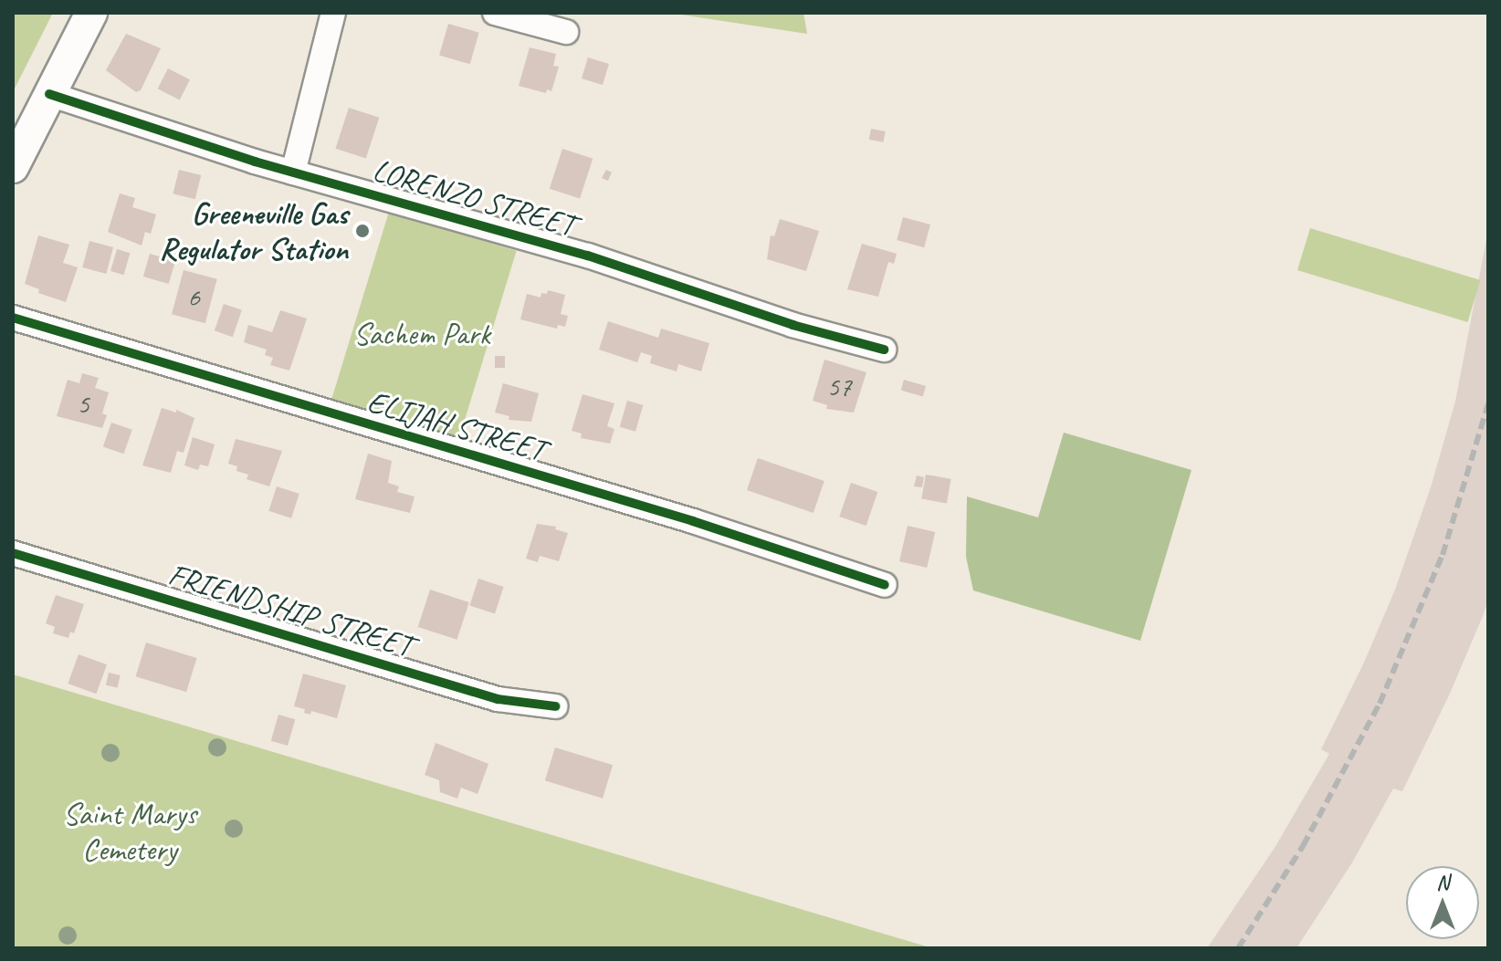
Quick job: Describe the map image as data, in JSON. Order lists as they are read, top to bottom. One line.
{"streets":{"street":["LORENZO STREET","ELIJAH STREET","FRIENDSHIP STREET"]},"parks":["Sachem Park","Saint Marys Cemetery"],"places":["Greeneville Gas Regulator Station"],"house_numbers":["6","57","5"],"north":"top"}
